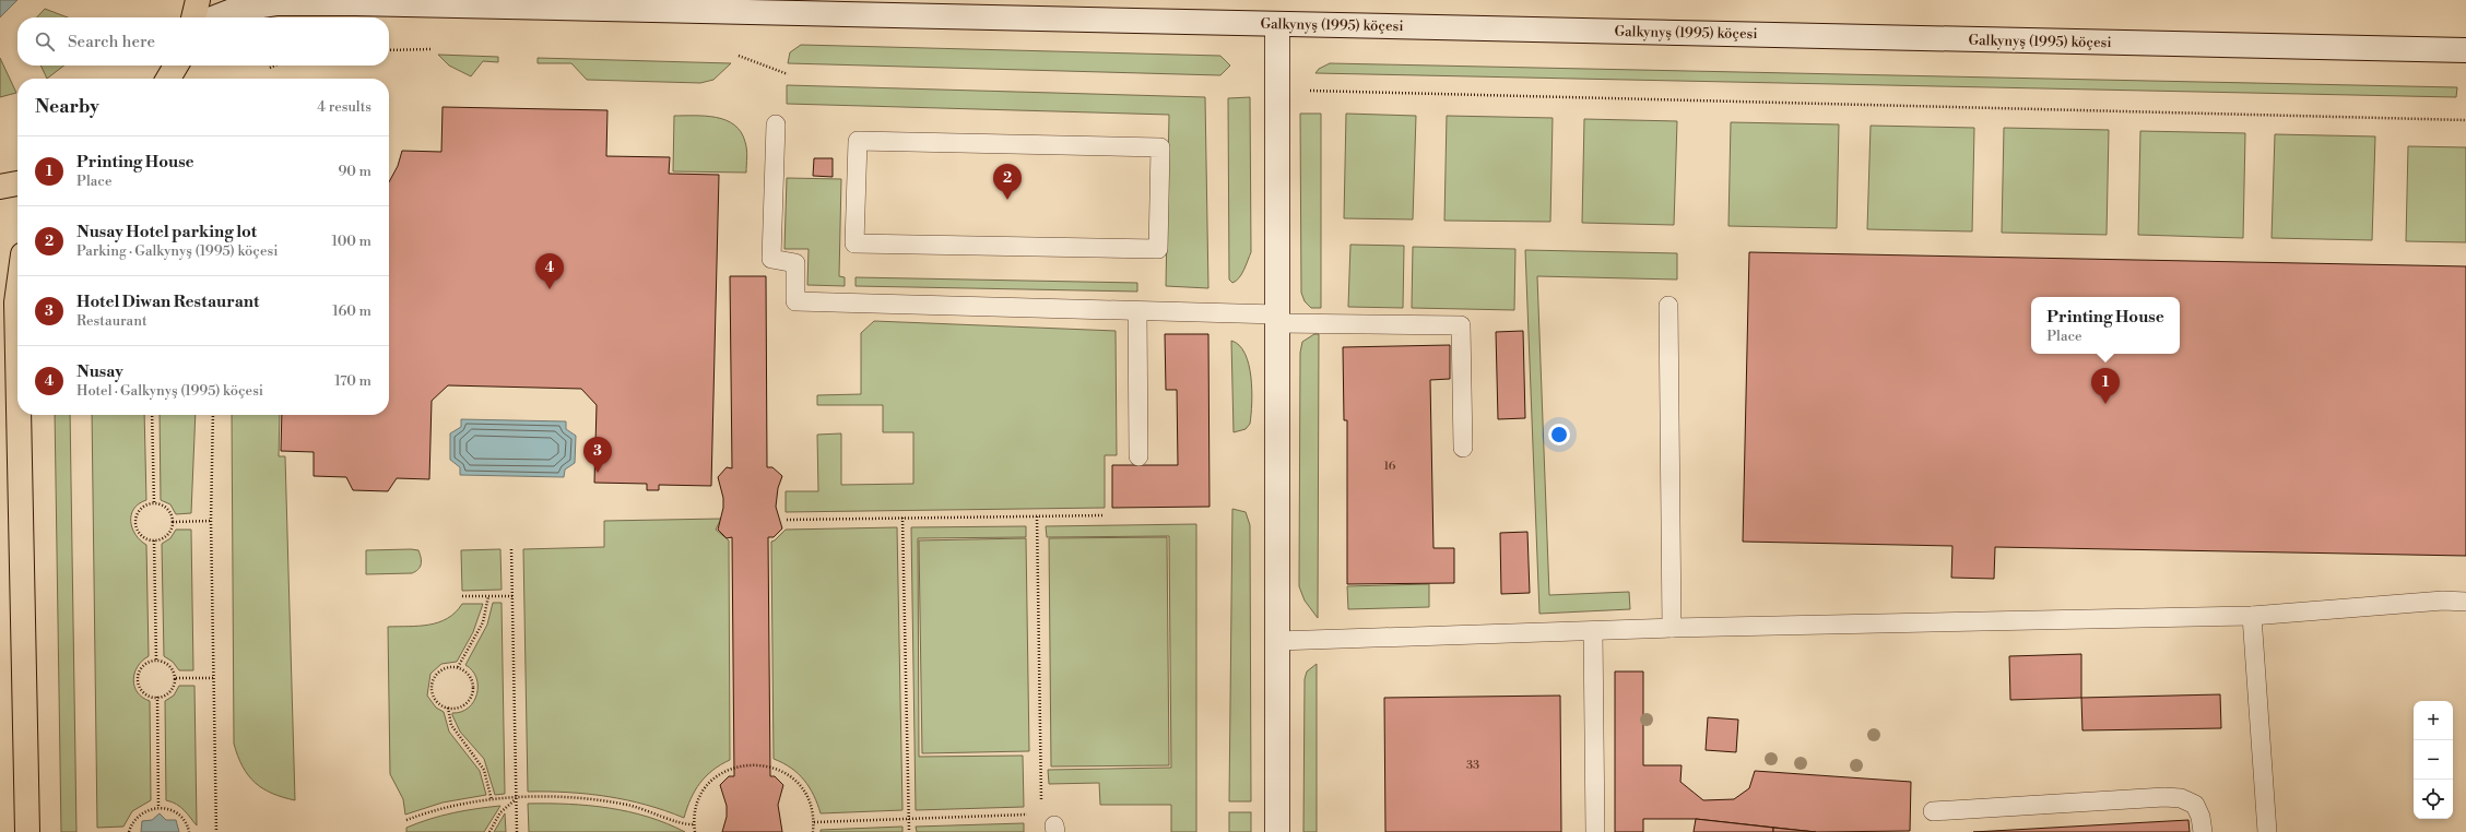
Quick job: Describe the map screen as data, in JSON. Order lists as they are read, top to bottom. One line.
{"streets":{"main road":["Galkynyş (1995) köçesi"]},"house_numbers":["16","33"],"page":{"search":"Search here","heading":["Nearby","4 results"],"list":[{"mark":"1","name":"Printing House","note":"Place","value":"90 m"},{"mark":"2","name":"Nusay Hotel parking lot","note":"Parking · Galkynyş (1995) köçesi","value":"100 m"},{"mark":"3","name":"Hotel Diwan Restaurant","note":"Restaurant","value":"160 m"},{"mark":"4","name":"Nusay","note":"Hotel · Galkynyş (1995) köçesi","value":"170 m"}],"pins":["2","4","1","3"],"popup":["Printing House","Place"],"map_buttons":["+","−"]}}
